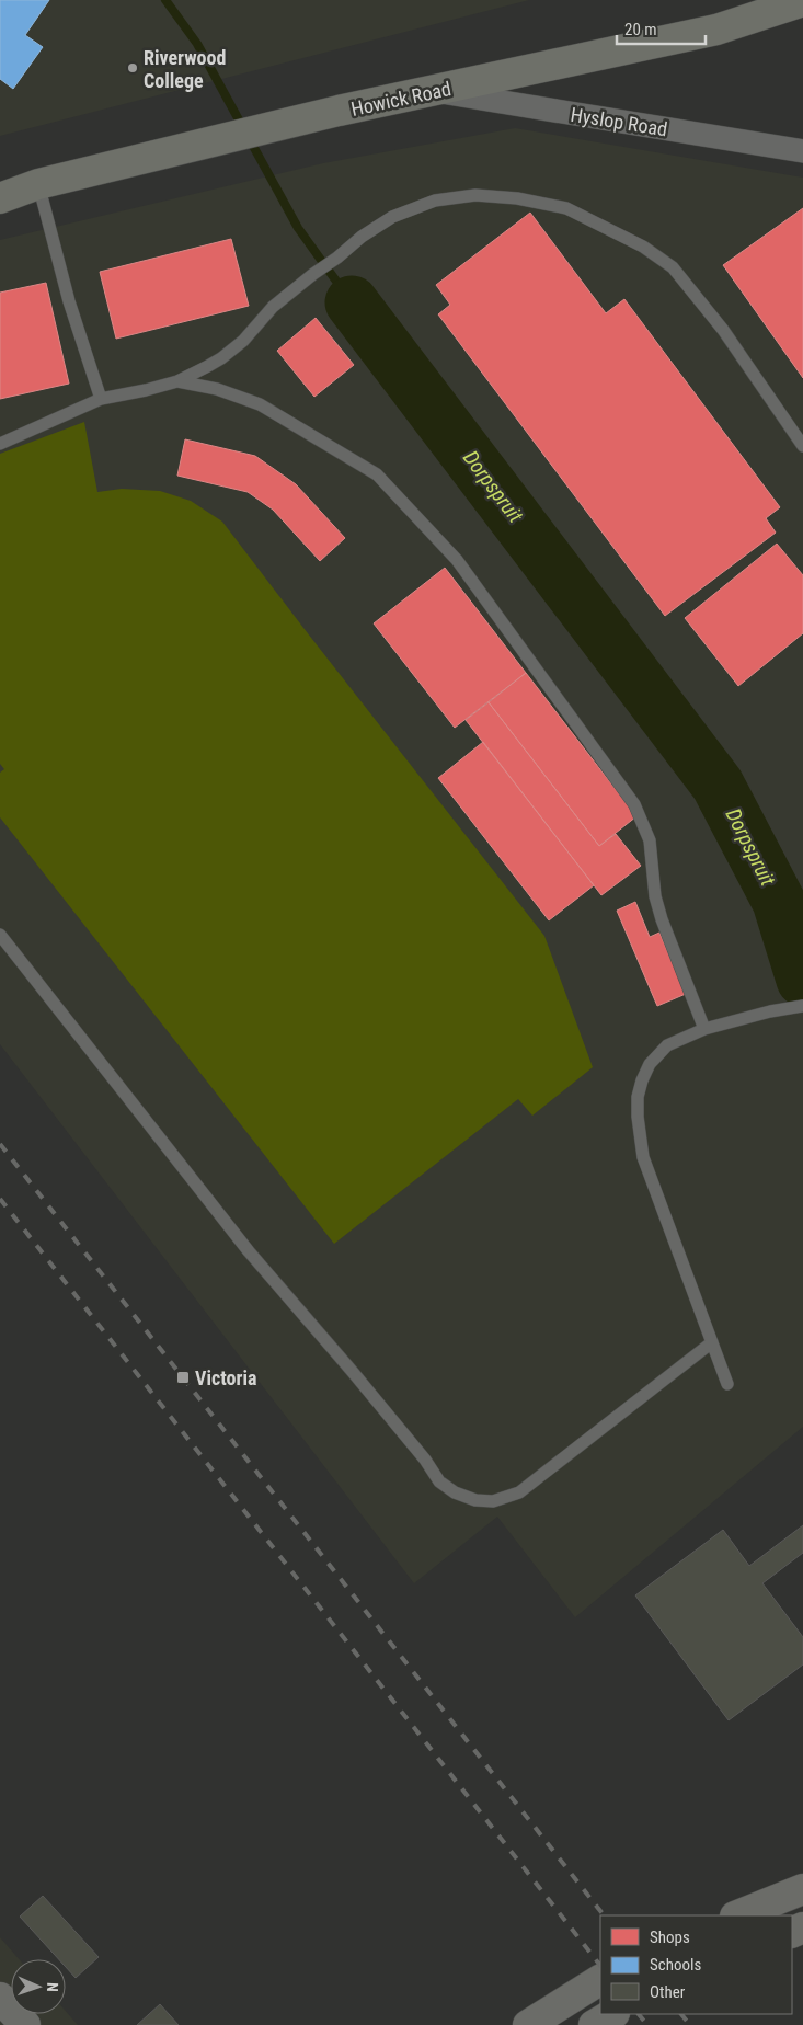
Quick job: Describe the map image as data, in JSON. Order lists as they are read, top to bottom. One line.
{"streets":{"main road":["Howick Road"],"street":["Hyslop Road"]},"crossings":[["Howick Road","Hyslop Road"]],"water":["Dorpspruit"],"places":{"other":["Riverwood College"],"transit":["Victoria"]},"legend":["Shops","Schools","Other"],"scale_bar":"20 m","north":"right"}
